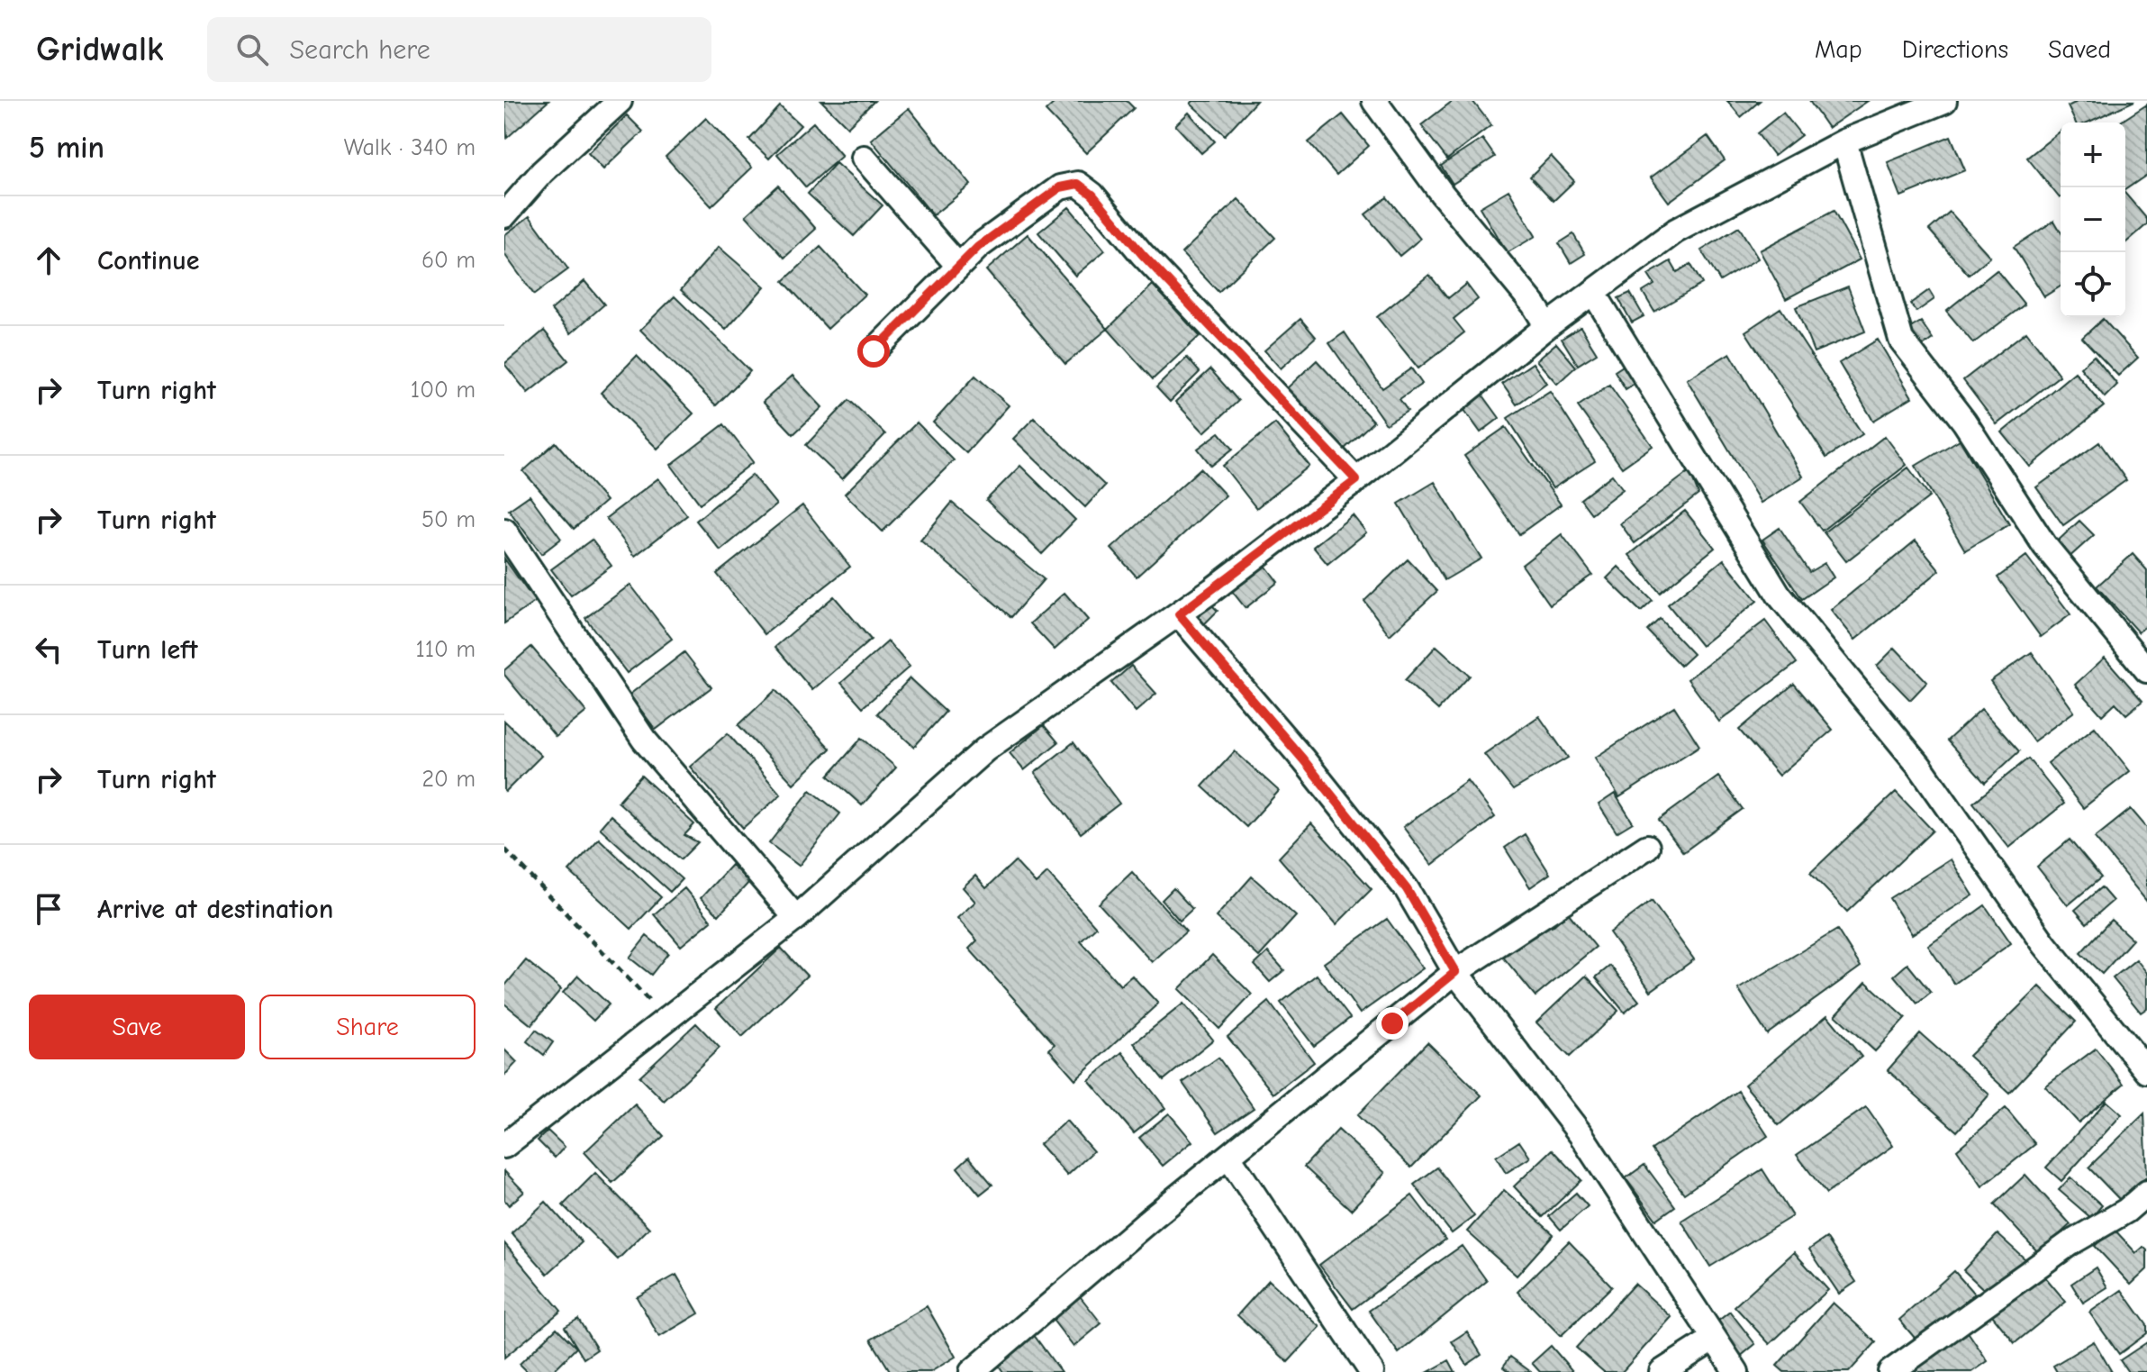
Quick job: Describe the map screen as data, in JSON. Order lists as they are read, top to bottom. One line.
{"page":{"header":"Gridwalk","search":"Search here","nav":["Map","Directions","Saved"],"heading":["5 min","Walk · 340 m"],"map_buttons":["+","−"],"list":[["Continue","60 m"],["Turn right","100 m"],["Turn right","50 m"],["Turn left","110 m"],["Turn right","20 m"],"Arrive at destination"],"buttons":["Save","Share"]}}
